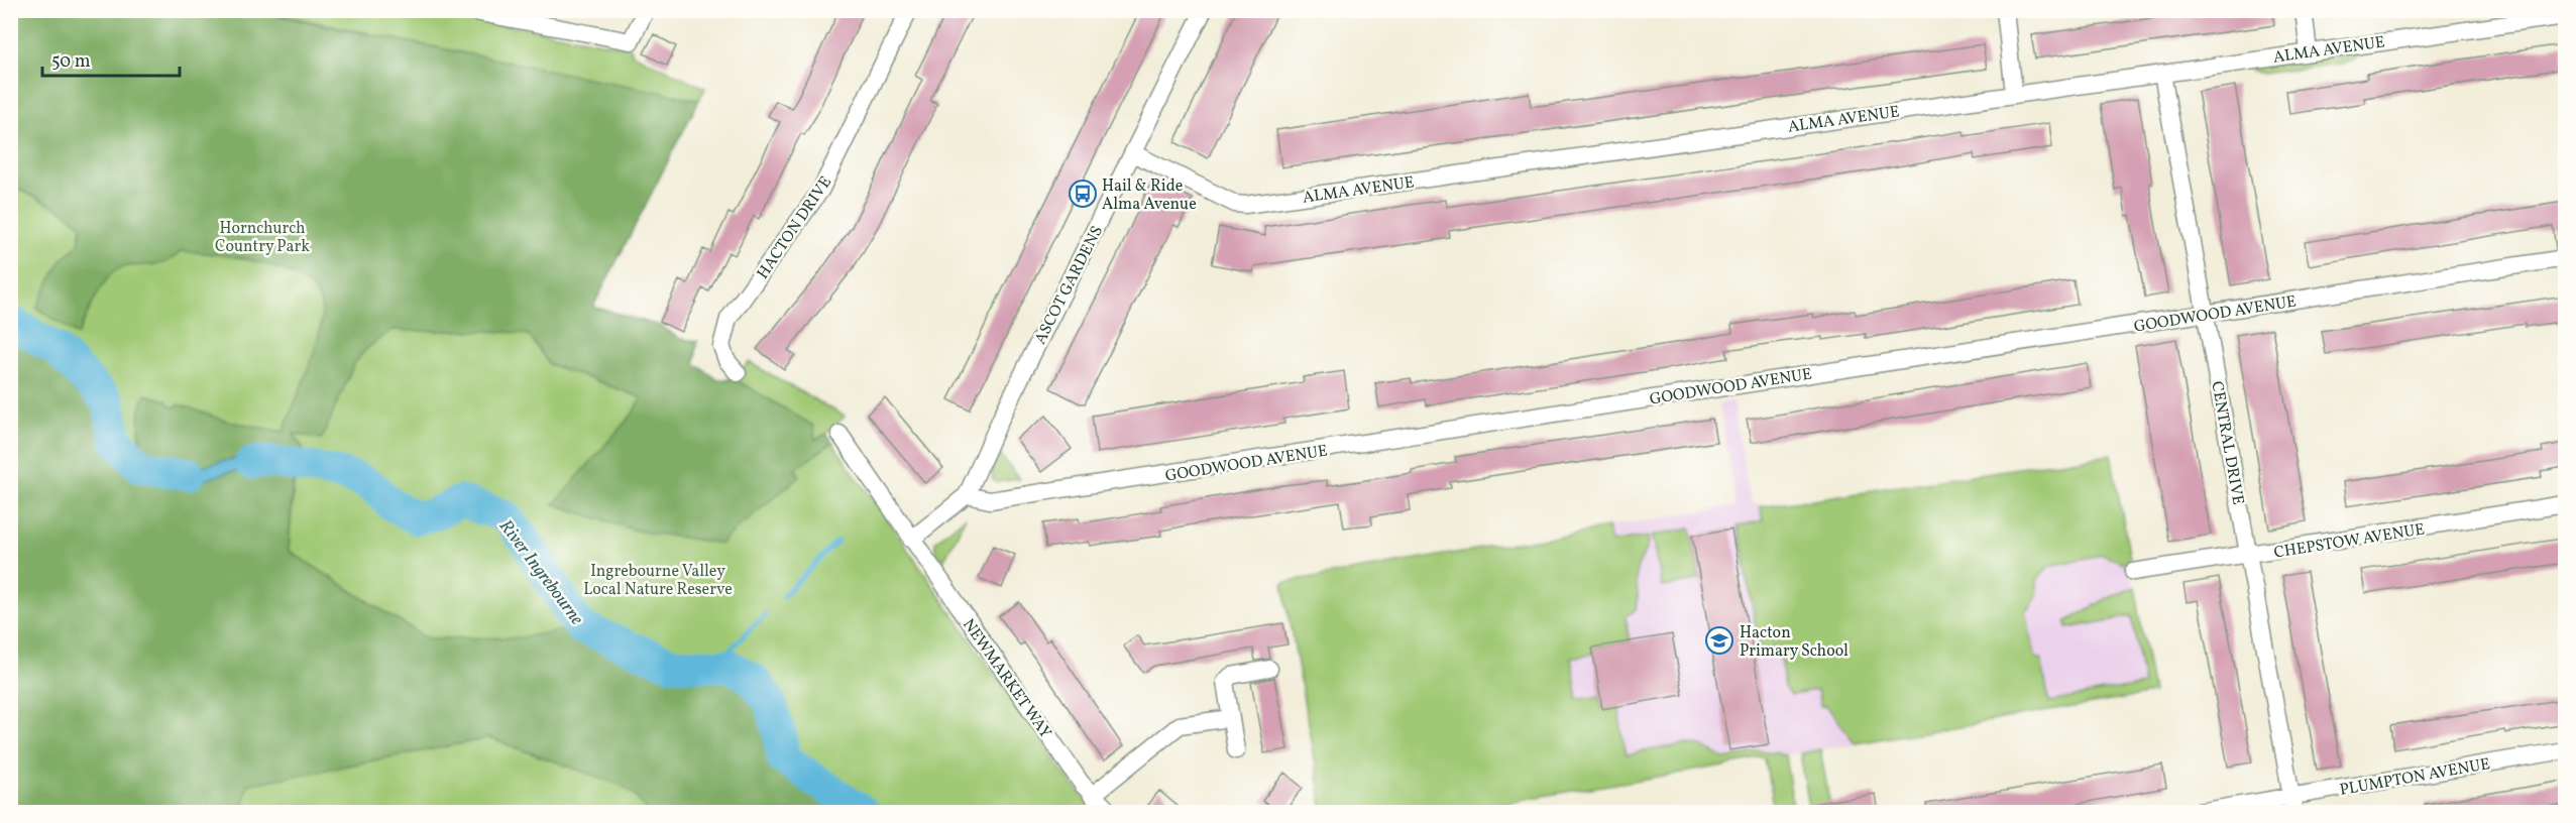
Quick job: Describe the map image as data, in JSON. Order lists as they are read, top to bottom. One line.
{"streets":{"street":["ALMA AVENUE","HACTON DRIVE","ASCOT GARDENS","GOODWOOD AVENUE","CENTRAL DRIVE","CHEPSTOW AVENUE","NEWMARKET WAY","PLUMPTON AVENUE"]},"crossings":[["ALMA AVENUE","ASCOT GARDENS"],["ALMA AVENUE","CENTRAL DRIVE"],["ASCOT GARDENS","GOODWOOD AVENUE"],["GOODWOOD AVENUE","CENTRAL DRIVE"],["CENTRAL DRIVE","CHEPSTOW AVENUE"],["CENTRAL DRIVE","PLUMPTON AVENUE"]],"water":["River Ingrebourne"],"parks":["Hornchurch Country Park","Ingrebourne Valley Local Nature Reserve"],"places":{"bus stop":["Hail & Ride Alma Avenue"],"school or university":["Hacton Primary School"]},"scale_bar":"50 m"}
